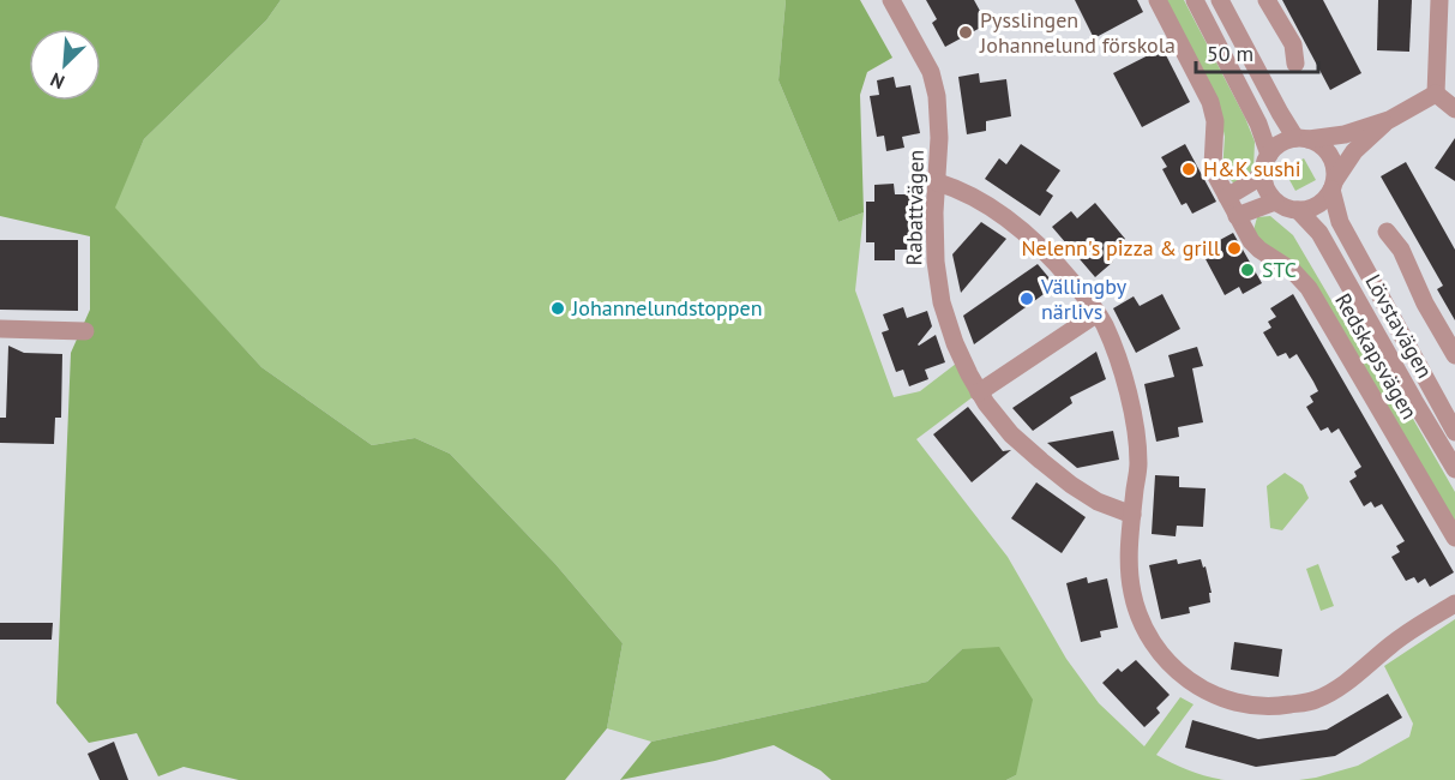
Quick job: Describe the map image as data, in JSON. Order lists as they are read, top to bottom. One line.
{"streets":{"street":["Rabattvägen","Lövstavägen","Redskapsvägen"]},"places":["Pysslingen Johannelund förskola","H&K sushi","Nelenn's pizza & grill","STC","Vällingby närlivs","Johannelundstoppen"],"scale_bar":"50 m","north":"bottom left"}
